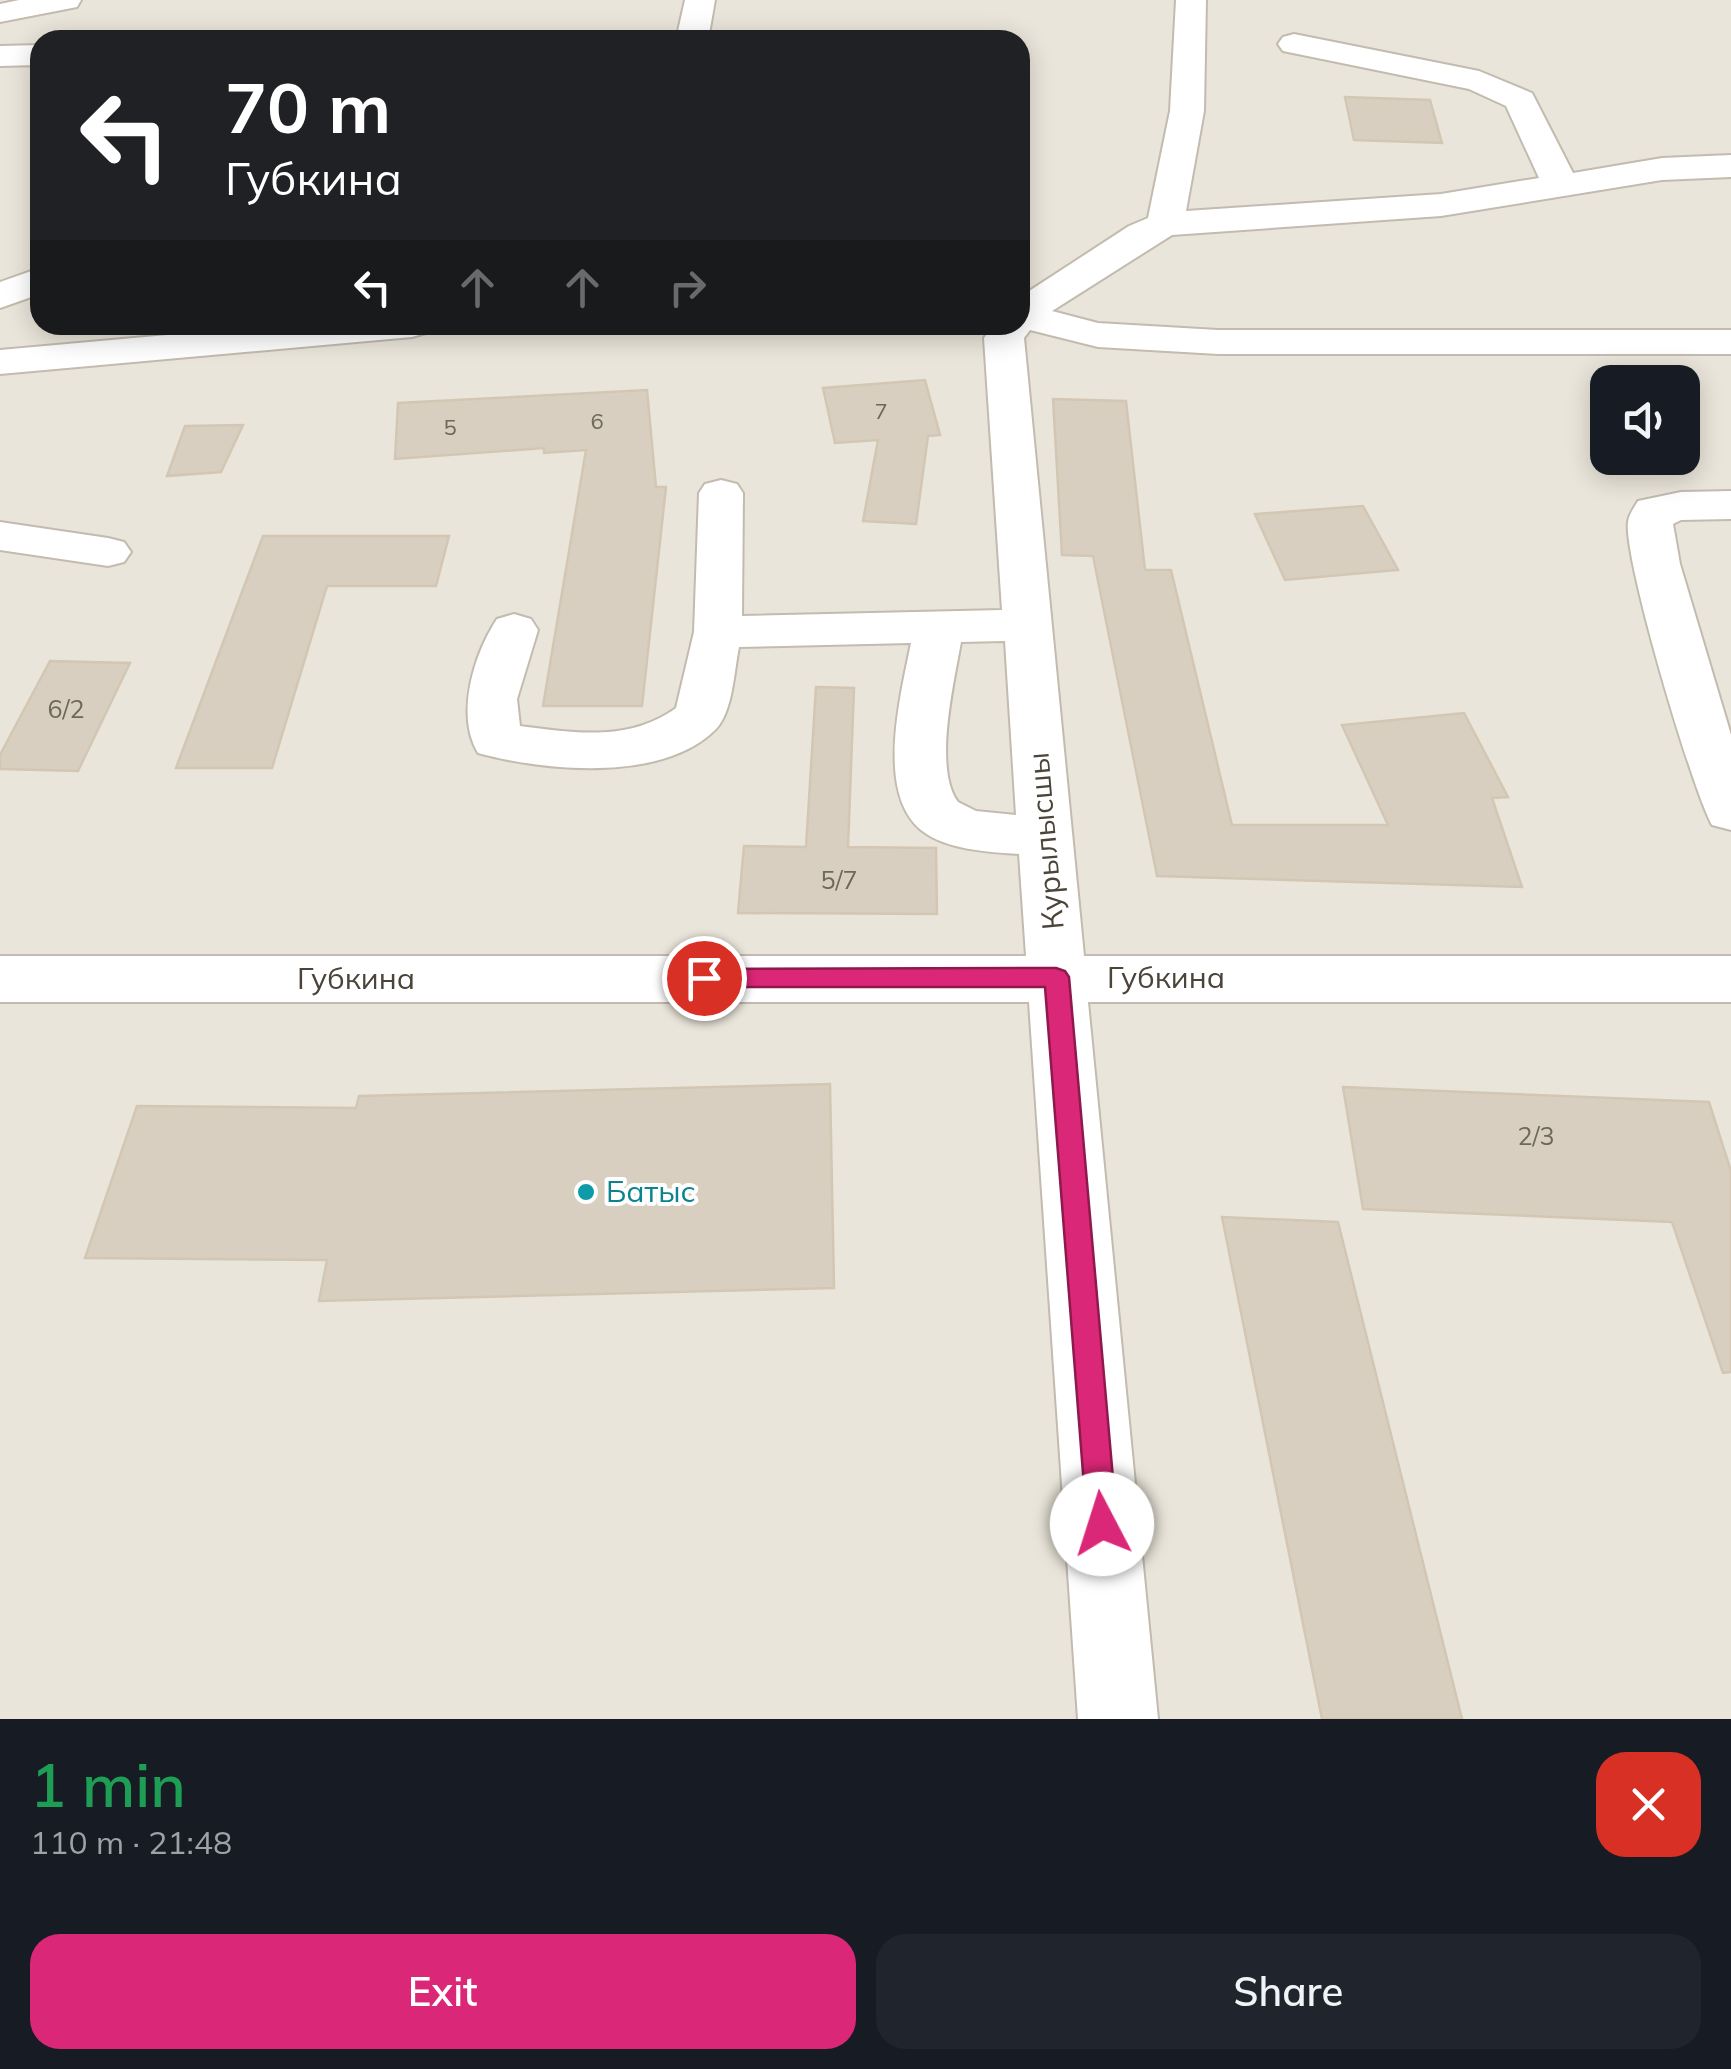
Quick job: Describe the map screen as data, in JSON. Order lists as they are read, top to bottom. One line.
{"streets":{"street":["Курылысшы","Губкина"]},"crossings":[["Курылысшы","Губкина"]],"places":["Батыс"],"house_numbers":["7","6","5","6/2","5/7","2/3"],"page":{"turn":["70 m","Губкина"],"heading":["1 min","110 m · 21:48"],"buttons":["Exit","Share"]}}
